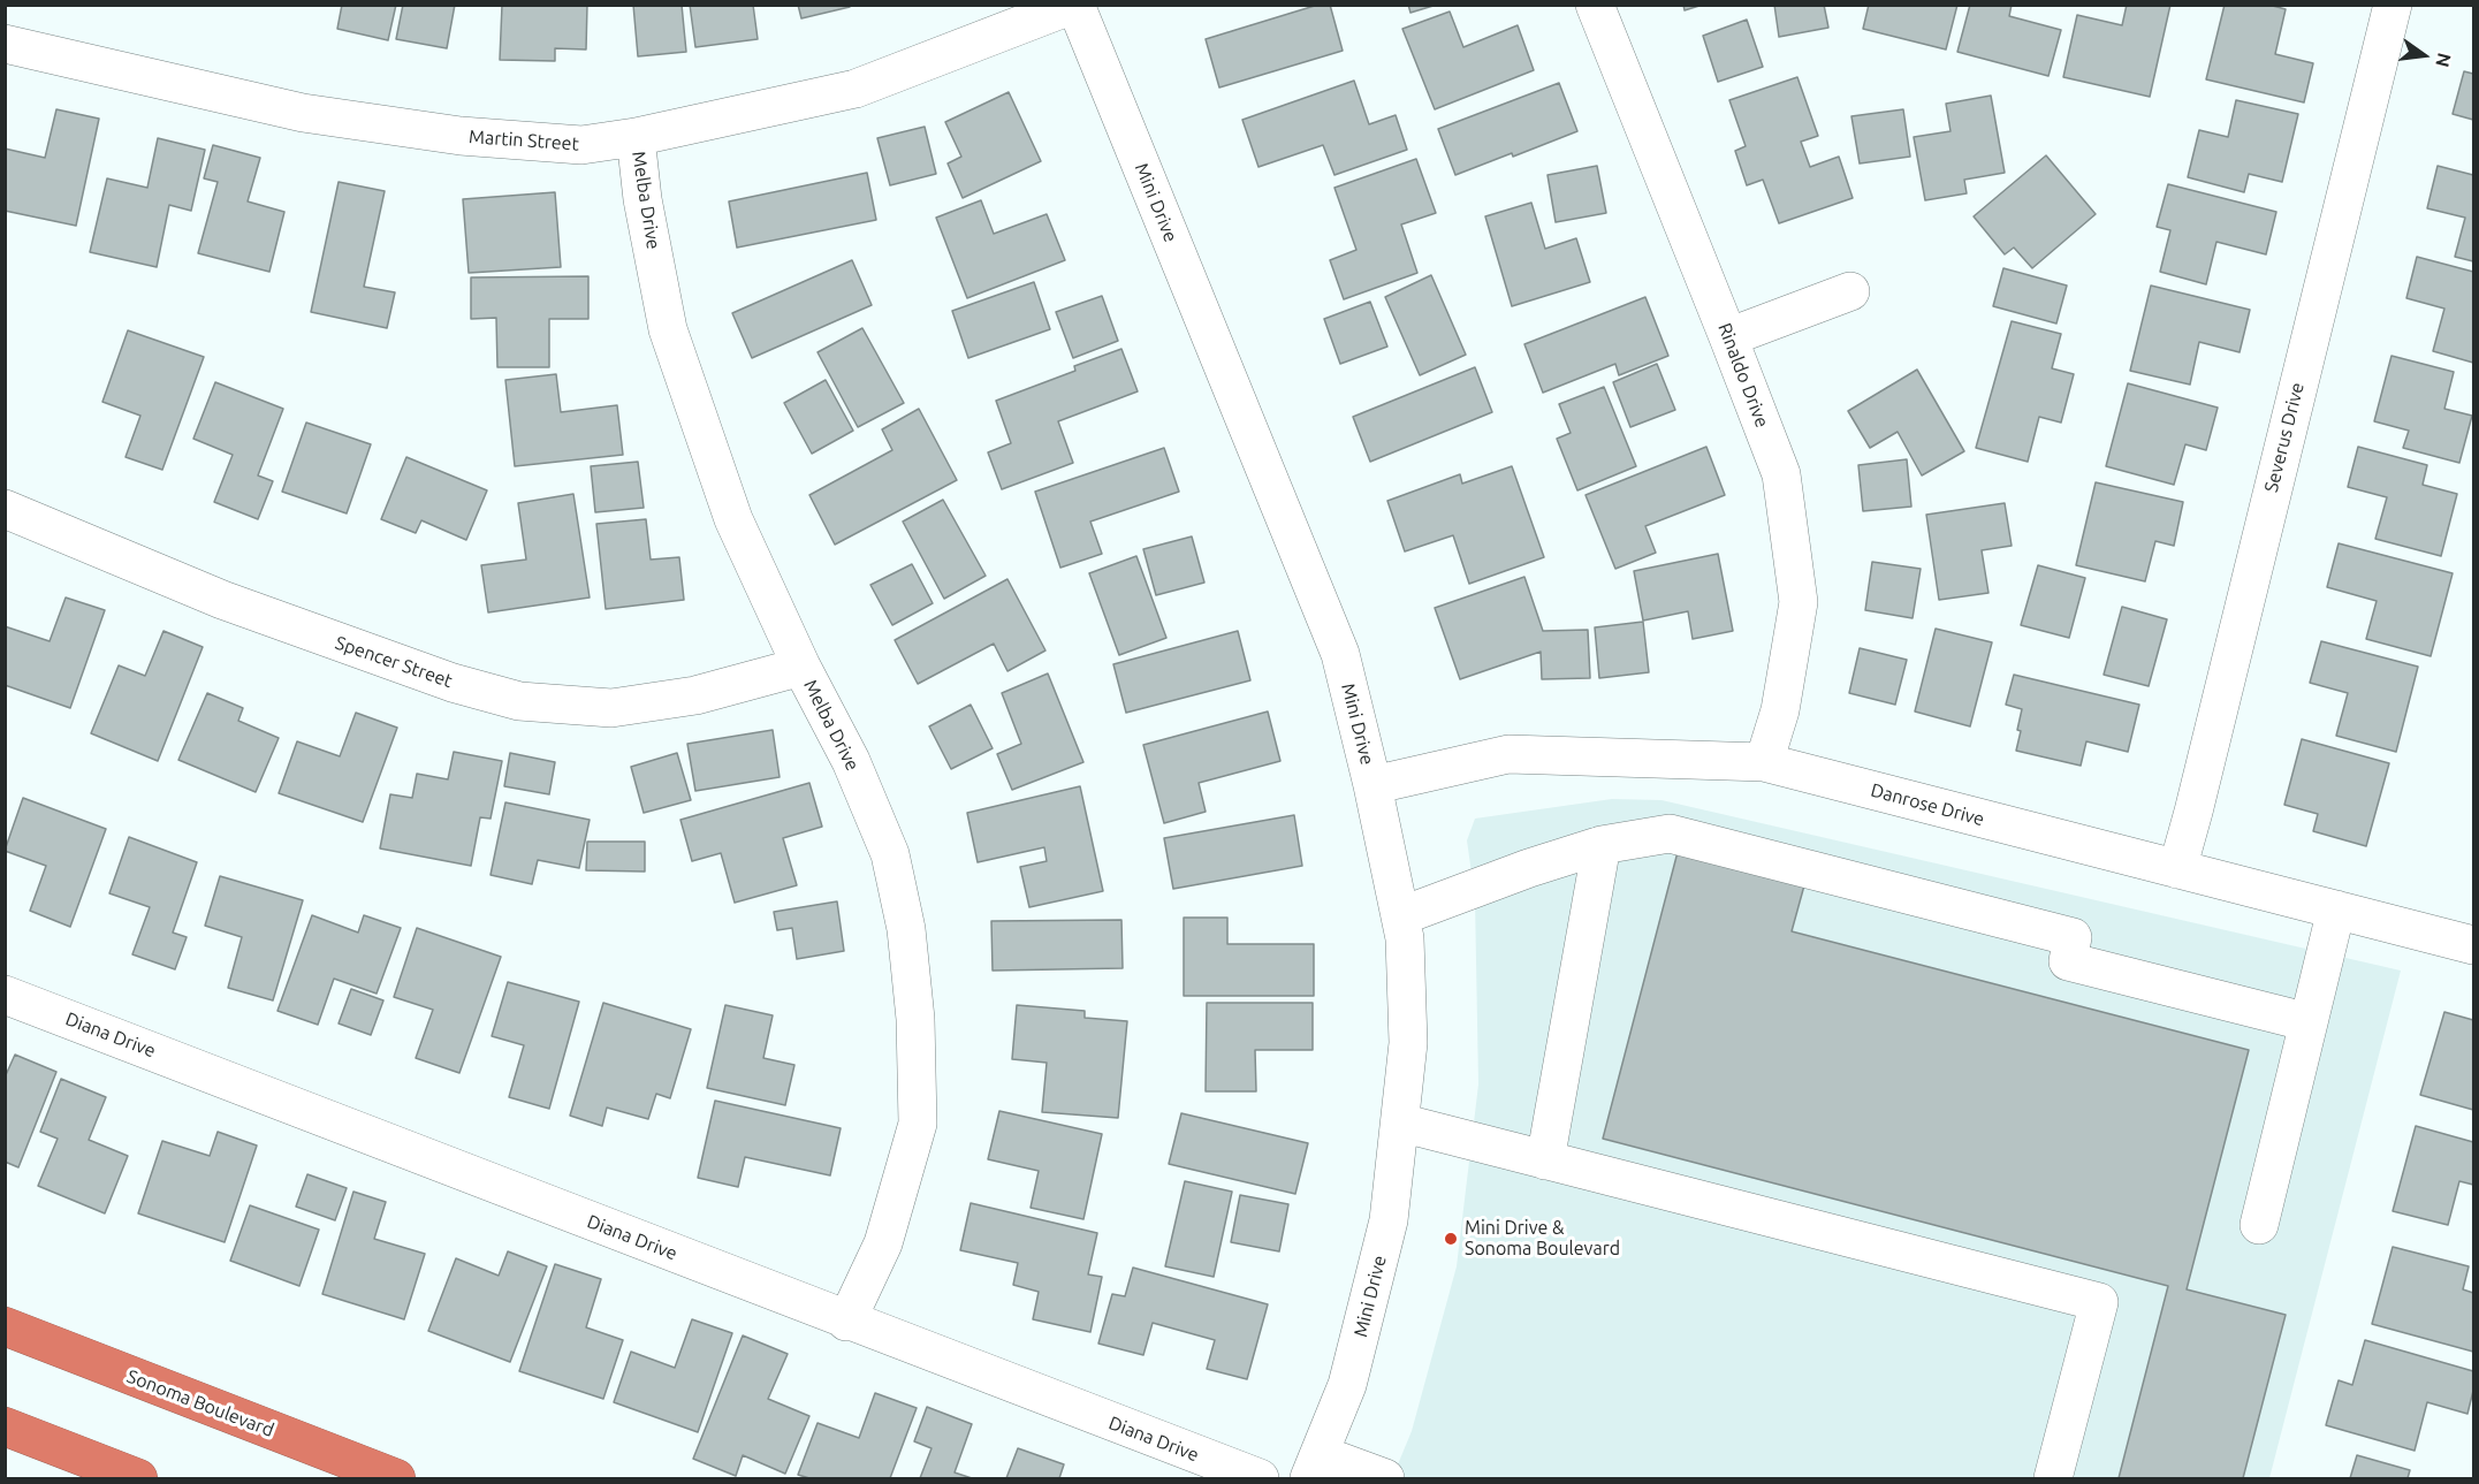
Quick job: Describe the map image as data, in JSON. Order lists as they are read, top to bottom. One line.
{"streets":{"highway":["Sonoma Boulevard"],"street":["Martin Street","Melba Drive","Mini Drive","Rinaldo Drive","Severus Drive","Spencer Street","Danrose Drive","Diana Drive"]},"crossings":[["Martin Street","Melba Drive"],["Martin Street","Mini Drive"],["Melba Drive","Spencer Street"],["Melba Drive","Diana Drive"],["Mini Drive","Danrose Drive"],["Rinaldo Drive","Danrose Drive"],["Severus Drive","Danrose Drive"]],"places":["Mini Drive & Sonoma Boulevard"],"north":"right"}
